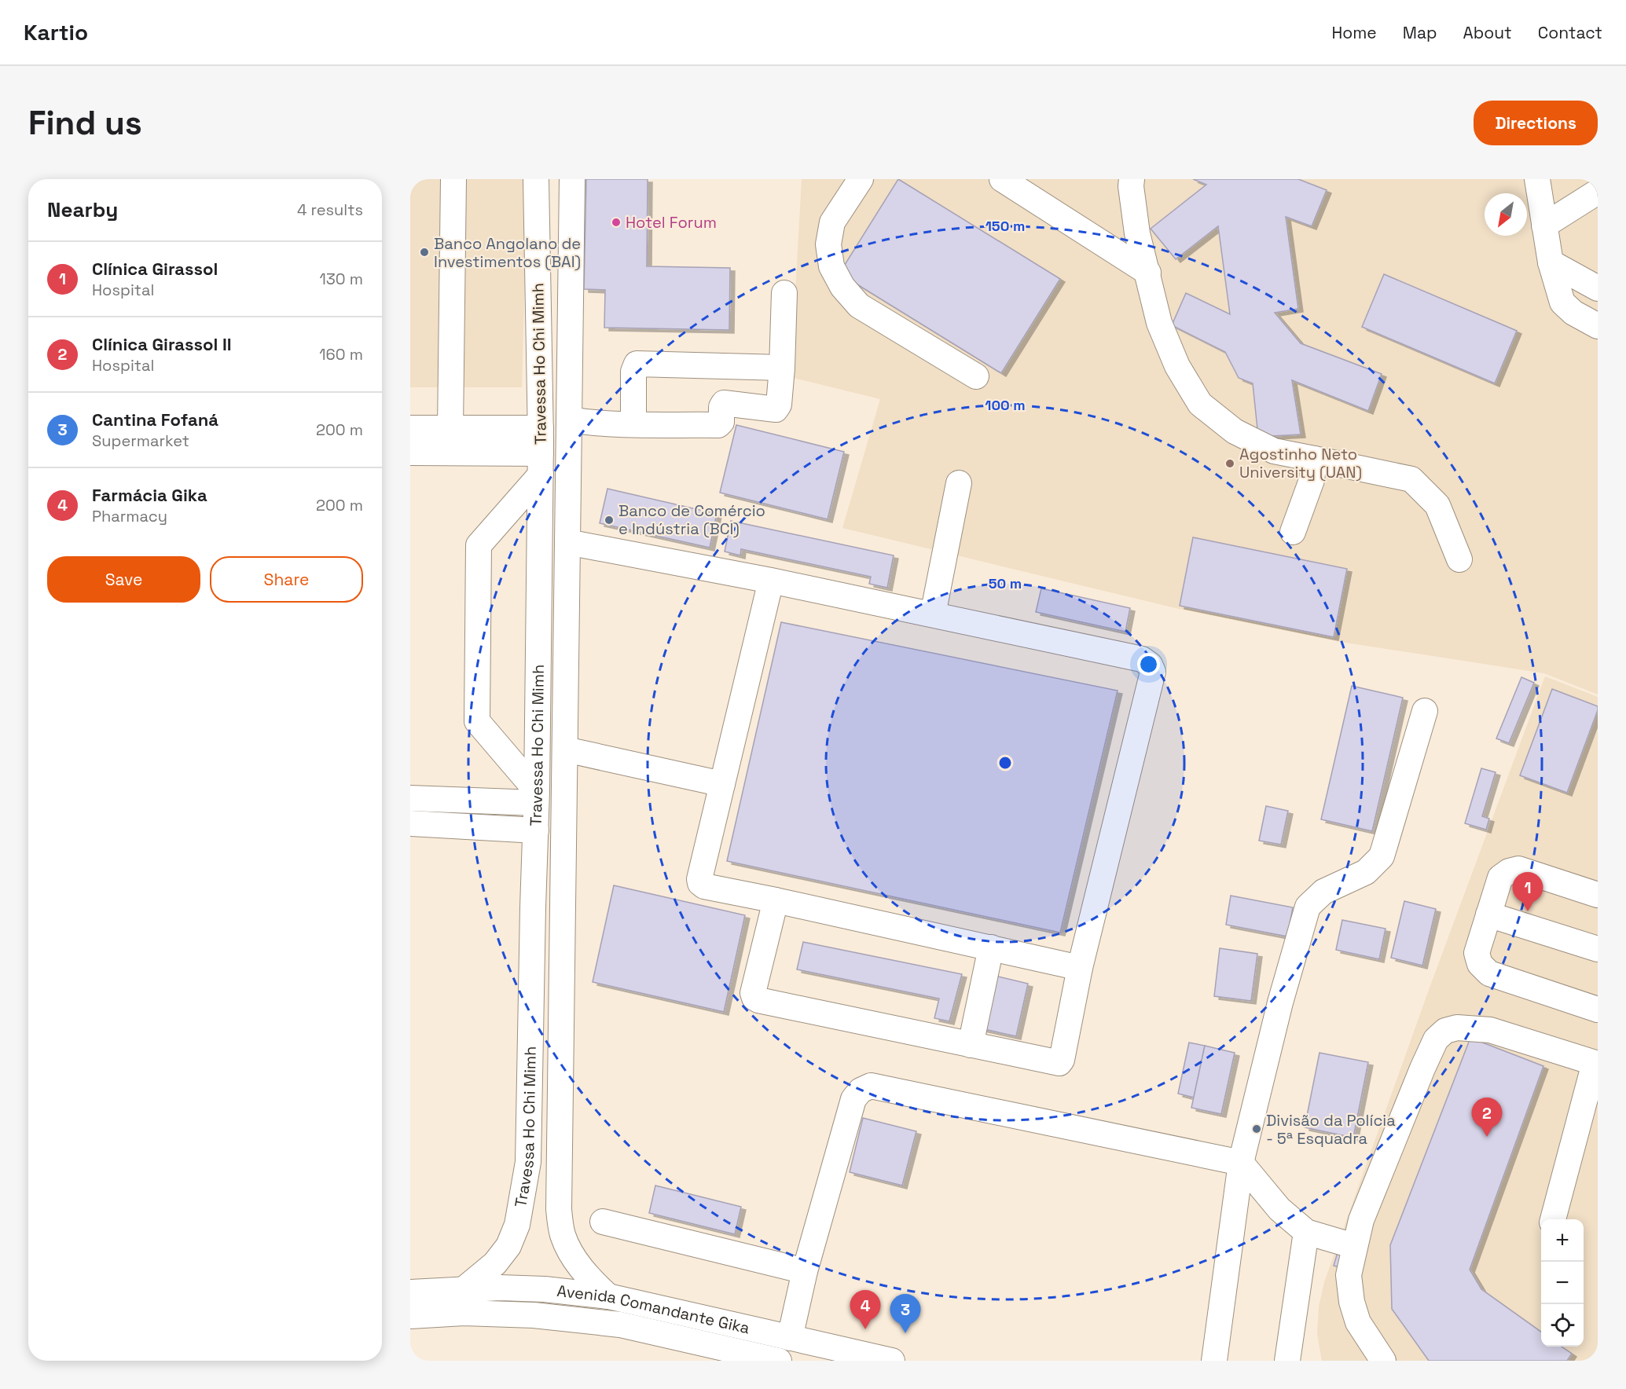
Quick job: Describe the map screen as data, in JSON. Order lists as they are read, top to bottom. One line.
{"streets":{"street":["Travessa Ho Chi Mimh","Avenida Comandante Gika"]},"crossings":[["Travessa Ho Chi Mimh","Avenida Comandante Gika"]],"places":["Hotel Forum","Banco Angolano de Investimentos (BAI)","Agostinho Neto University (UAN)","Banco de Comércio e Indústria (BCI)","Divisão da Polícia - 5ª Esquadra"],"north":"bottom left","page":{"header":"Kartio","nav":["Home","Map","About","Contact"],"buttons":["Directions",["Save","Share"]],"title":"Find us","heading":["Nearby","4 results"],"list":[{"mark":"1","name":"Clínica Girassol","note":"Hospital","value":"130 m"},{"mark":"2","name":"Clínica Girassol II","note":"Hospital","value":"160 m"},{"mark":"3","name":"Cantina Fofaná","note":"Supermarket","value":"200 m"},{"mark":"4","name":"Farmácia Gika","note":"Pharmacy","value":"200 m"}],"pins":["1","2","4","3"],"map_buttons":["+","−"]},"rings":["150 m","100 m","50 m"]}
